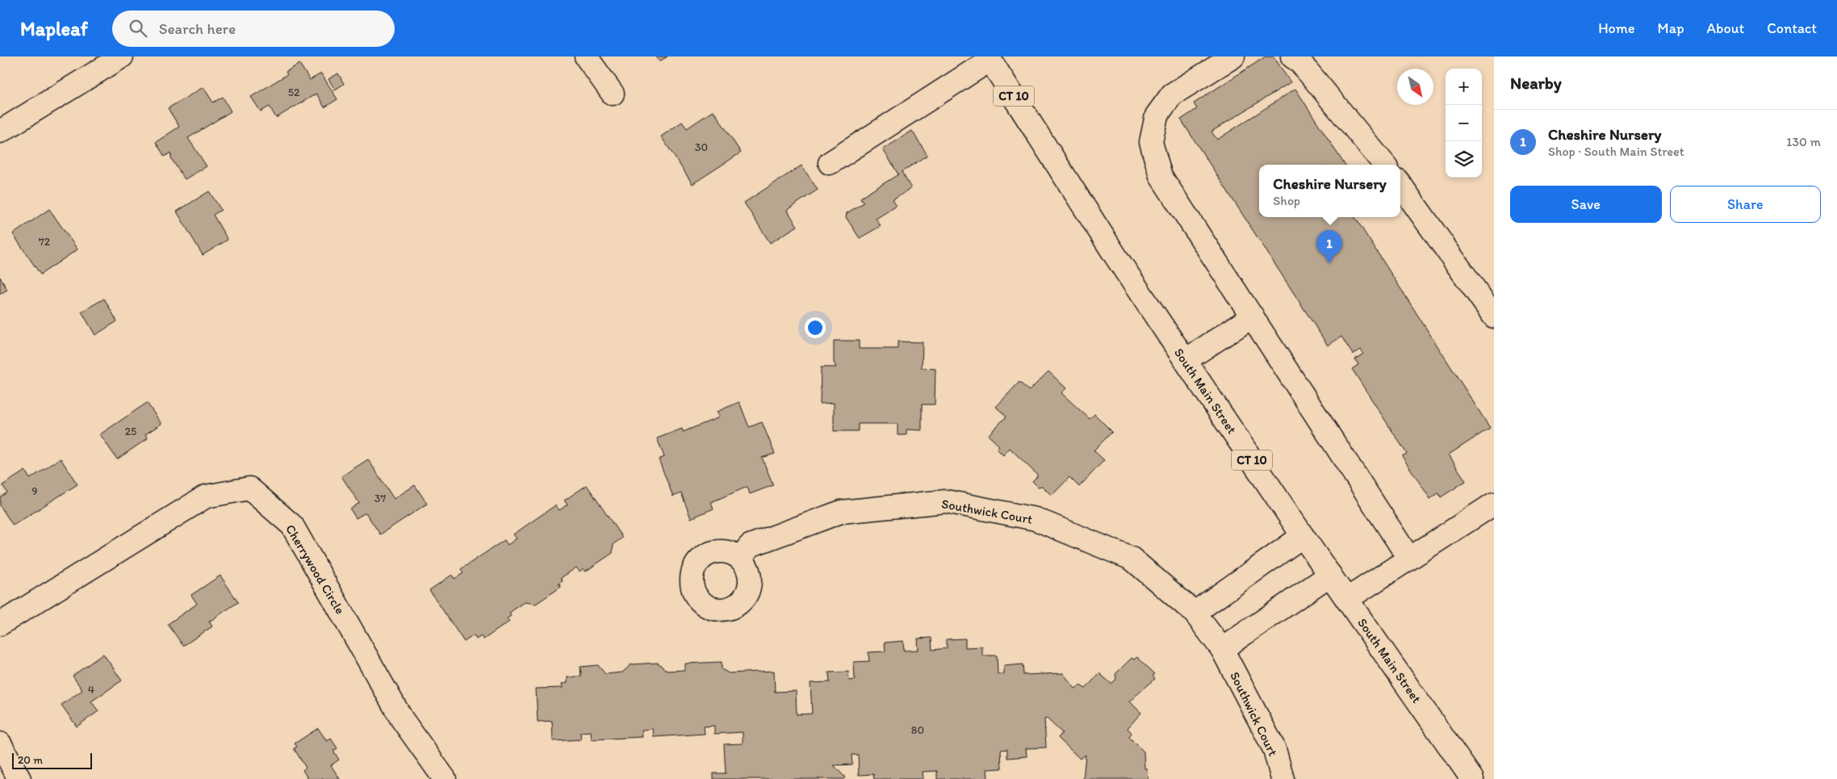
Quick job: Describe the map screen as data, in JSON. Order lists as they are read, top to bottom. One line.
{"streets":{"main road":["CT 10","South Main Street","Southwick Court","Cherrywood Circle"]},"house_numbers":["52","30","72","25","9","37","4","80"],"scale_bar":"20 m","north":"bottom right","page":{"header":"Mapleaf","search":"Search here","nav":["Home","Map","About","Contact"],"heading":"Nearby","map_buttons":["+","−"],"list":[{"mark":"1","name":"Cheshire Nursery","note":"Shop · South Main Street","value":"130 m"}],"popup":["Cheshire Nursery","Shop"],"buttons":["Save","Share"],"pins":"1","scale":"20 m"}}
